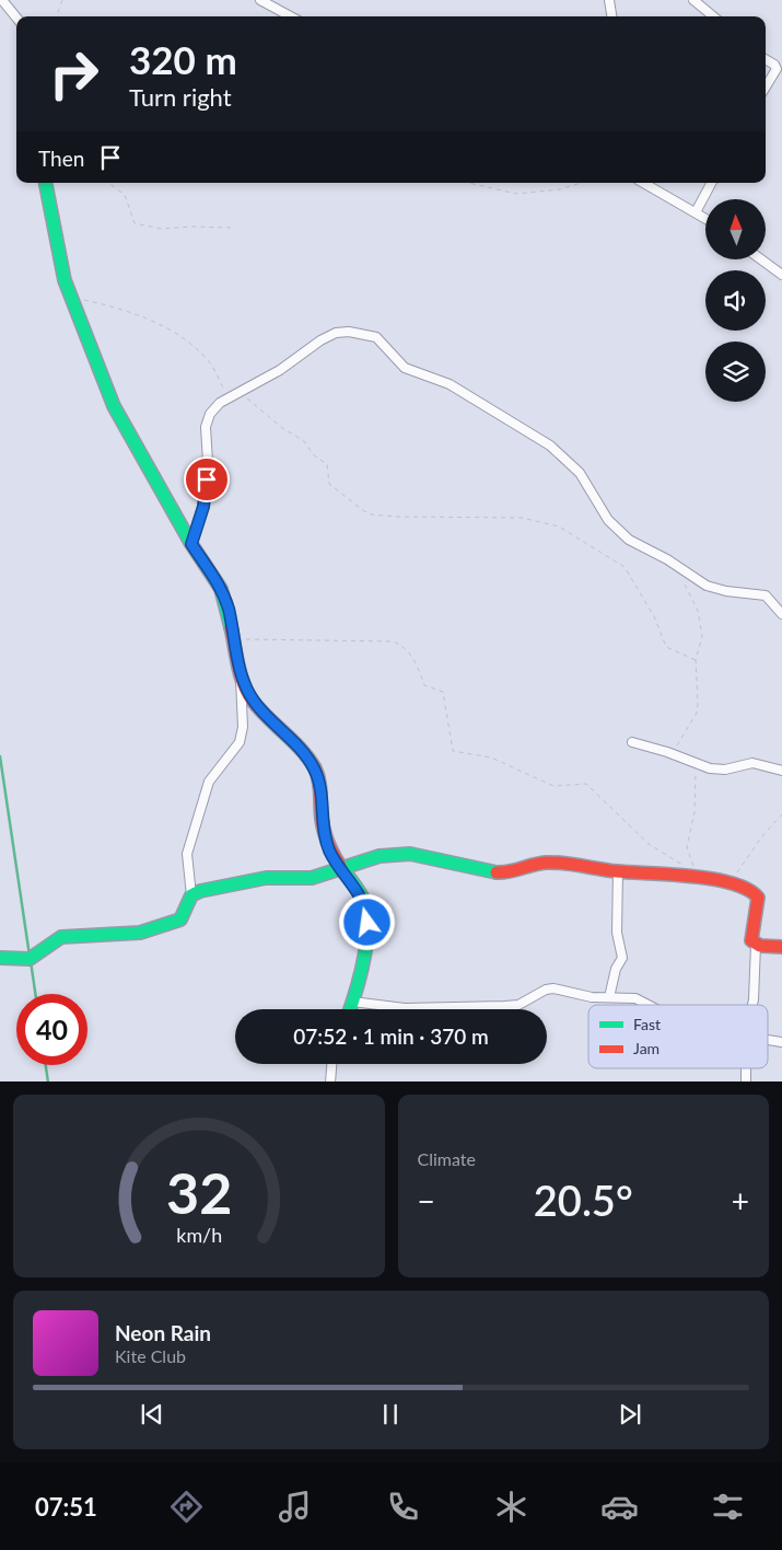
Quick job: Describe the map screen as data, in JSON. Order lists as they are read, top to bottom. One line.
{"legend":["Fast","Jam"],"north":"top","page":{"turn":["320 m","Turn right"],"then":"Then","limit":"40","trip":"07:52 · 1 min · 370 m","tile":"Climate","heat":["−","20.5°","+"],"song":["Neon Rain","Kite Club"],"tabs":"07:51","gauge":["32","km/h"]}}
